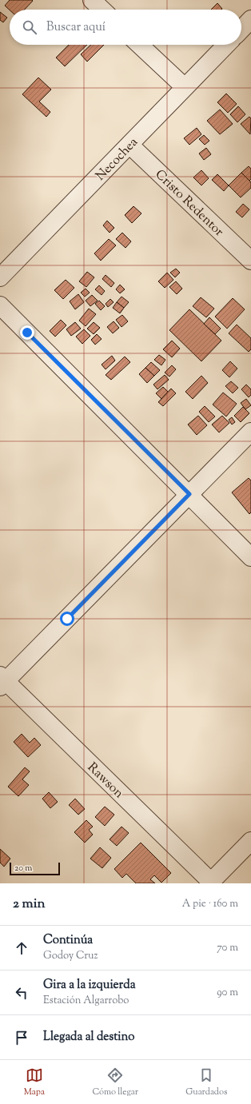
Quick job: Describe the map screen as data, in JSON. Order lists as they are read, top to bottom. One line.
{"streets":{"street":["Necochea","Cristo Redentor","Rawson"]},"crossings":[["Necochea","Cristo Redentor"]],"scale_bar":"20 m","page":{"search":"Buscar aquí","scale":"20 m","heading":["2 min","A pie · 160 m"],"list":[["Continúa","Godoy Cruz","70 m"],["Gira a la izquierda","Estación Algarrobo","90 m"],"Llegada al destino"],"nav":["Mapa","Cómo llegar","Guardados"]}}
